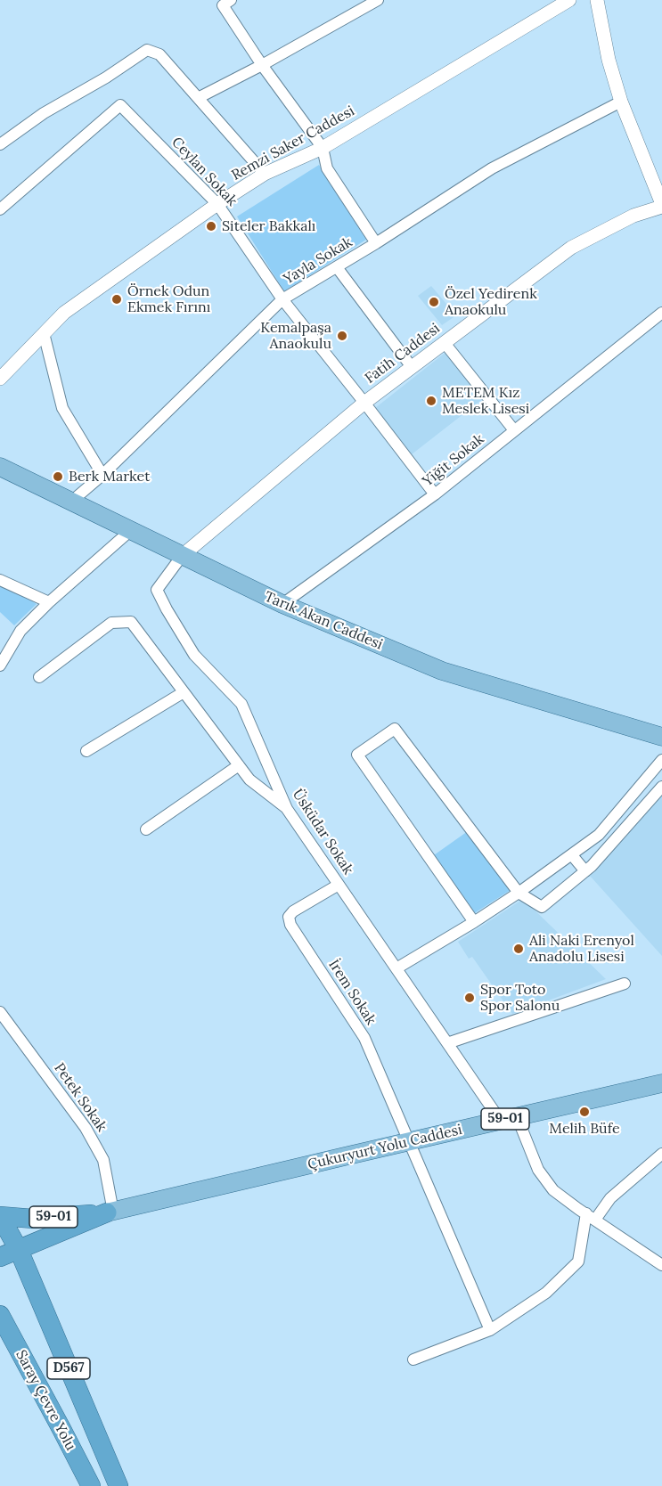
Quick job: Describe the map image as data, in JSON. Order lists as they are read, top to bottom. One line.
{"streets":{"highway":["59-01","D567","Saray Çevre Yolu"],"main road":["Tarık Akan Caddesi","Çukuryurt Yolu Caddesi"],"street":["Remzi Saker Caddesi","Ceylan Sokak","Yayla Sokak","Fatih Caddesi","Yiğit Sokak","Üsküdar Sokak","İrem Sokak","Petek Sokak"]},"crossings":[["Remzi Saker Caddesi","Ceylan Sokak"],["Ceylan Sokak","Yayla Sokak"],["Ceylan Sokak","Fatih Caddesi"],["Ceylan Sokak","Yiğit Sokak"],["Yayla Sokak","Tarık Akan Caddesi"],["Fatih Caddesi","Tarık Akan Caddesi"],["Fatih Caddesi","Üsküdar Sokak"],["Yiğit Sokak","Tarık Akan Caddesi"],["Tarık Akan Caddesi","Üsküdar Sokak"],["Üsküdar Sokak","İrem Sokak"],["Üsküdar Sokak","Çukuryurt Yolu Caddesi"],["İrem Sokak","Çukuryurt Yolu Caddesi"],["Petek Sokak","59-01"],["Petek Sokak","Çukuryurt Yolu Caddesi"],["59-01","Çukuryurt Yolu Caddesi"],["59-01","D567"],["D567","Saray Çevre Yolu"]],"places":["Siteler Bakkalı","Örnek Odun Ekmek Fırını","Özel Yedirenk Anaokulu","Kemalpaşa Anaokulu","METEM Kız Meslek Lisesi","Berk Market","Ali Naki Erenyol Anadolu Lisesi","Spor Toto Spor Salonu","Melih Büfe"]}
